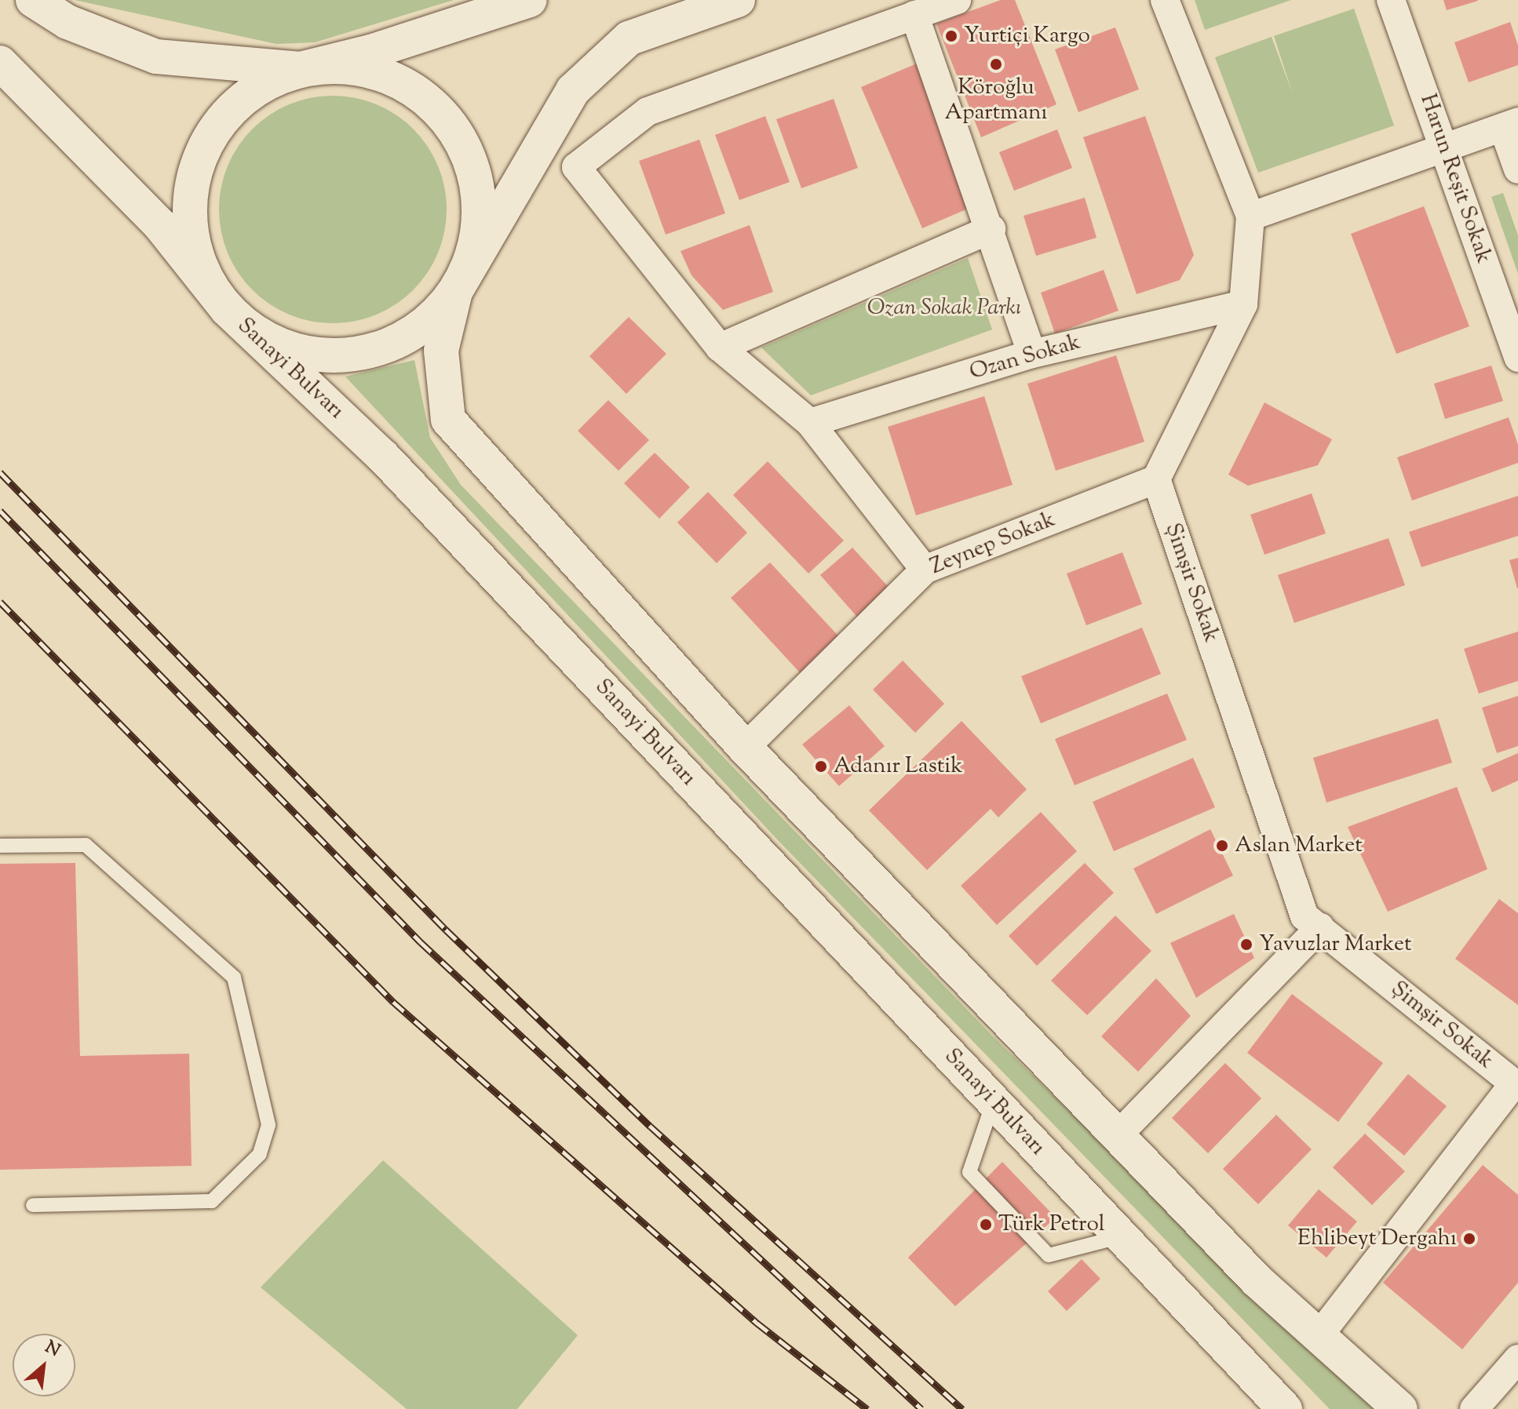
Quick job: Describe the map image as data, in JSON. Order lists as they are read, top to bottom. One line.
{"streets":{"main road":["Sanayi Bulvarı"],"street":["Harun Reşit Sokak","Ozan Sokak","Zeynep Sokak","Şimşir Sokak"]},"crossings":[["Zeynep Sokak","Şimşir Sokak"]],"parks":["Ozan Sokak Parkı"],"places":["Yurtiçi Kargo","Köroğlu Apartmanı","Adanır Lastik","Aslan Market","Yavuzlar Market","Türk Petrol","Ehlibeyt Dergahı"],"north":"top right"}
